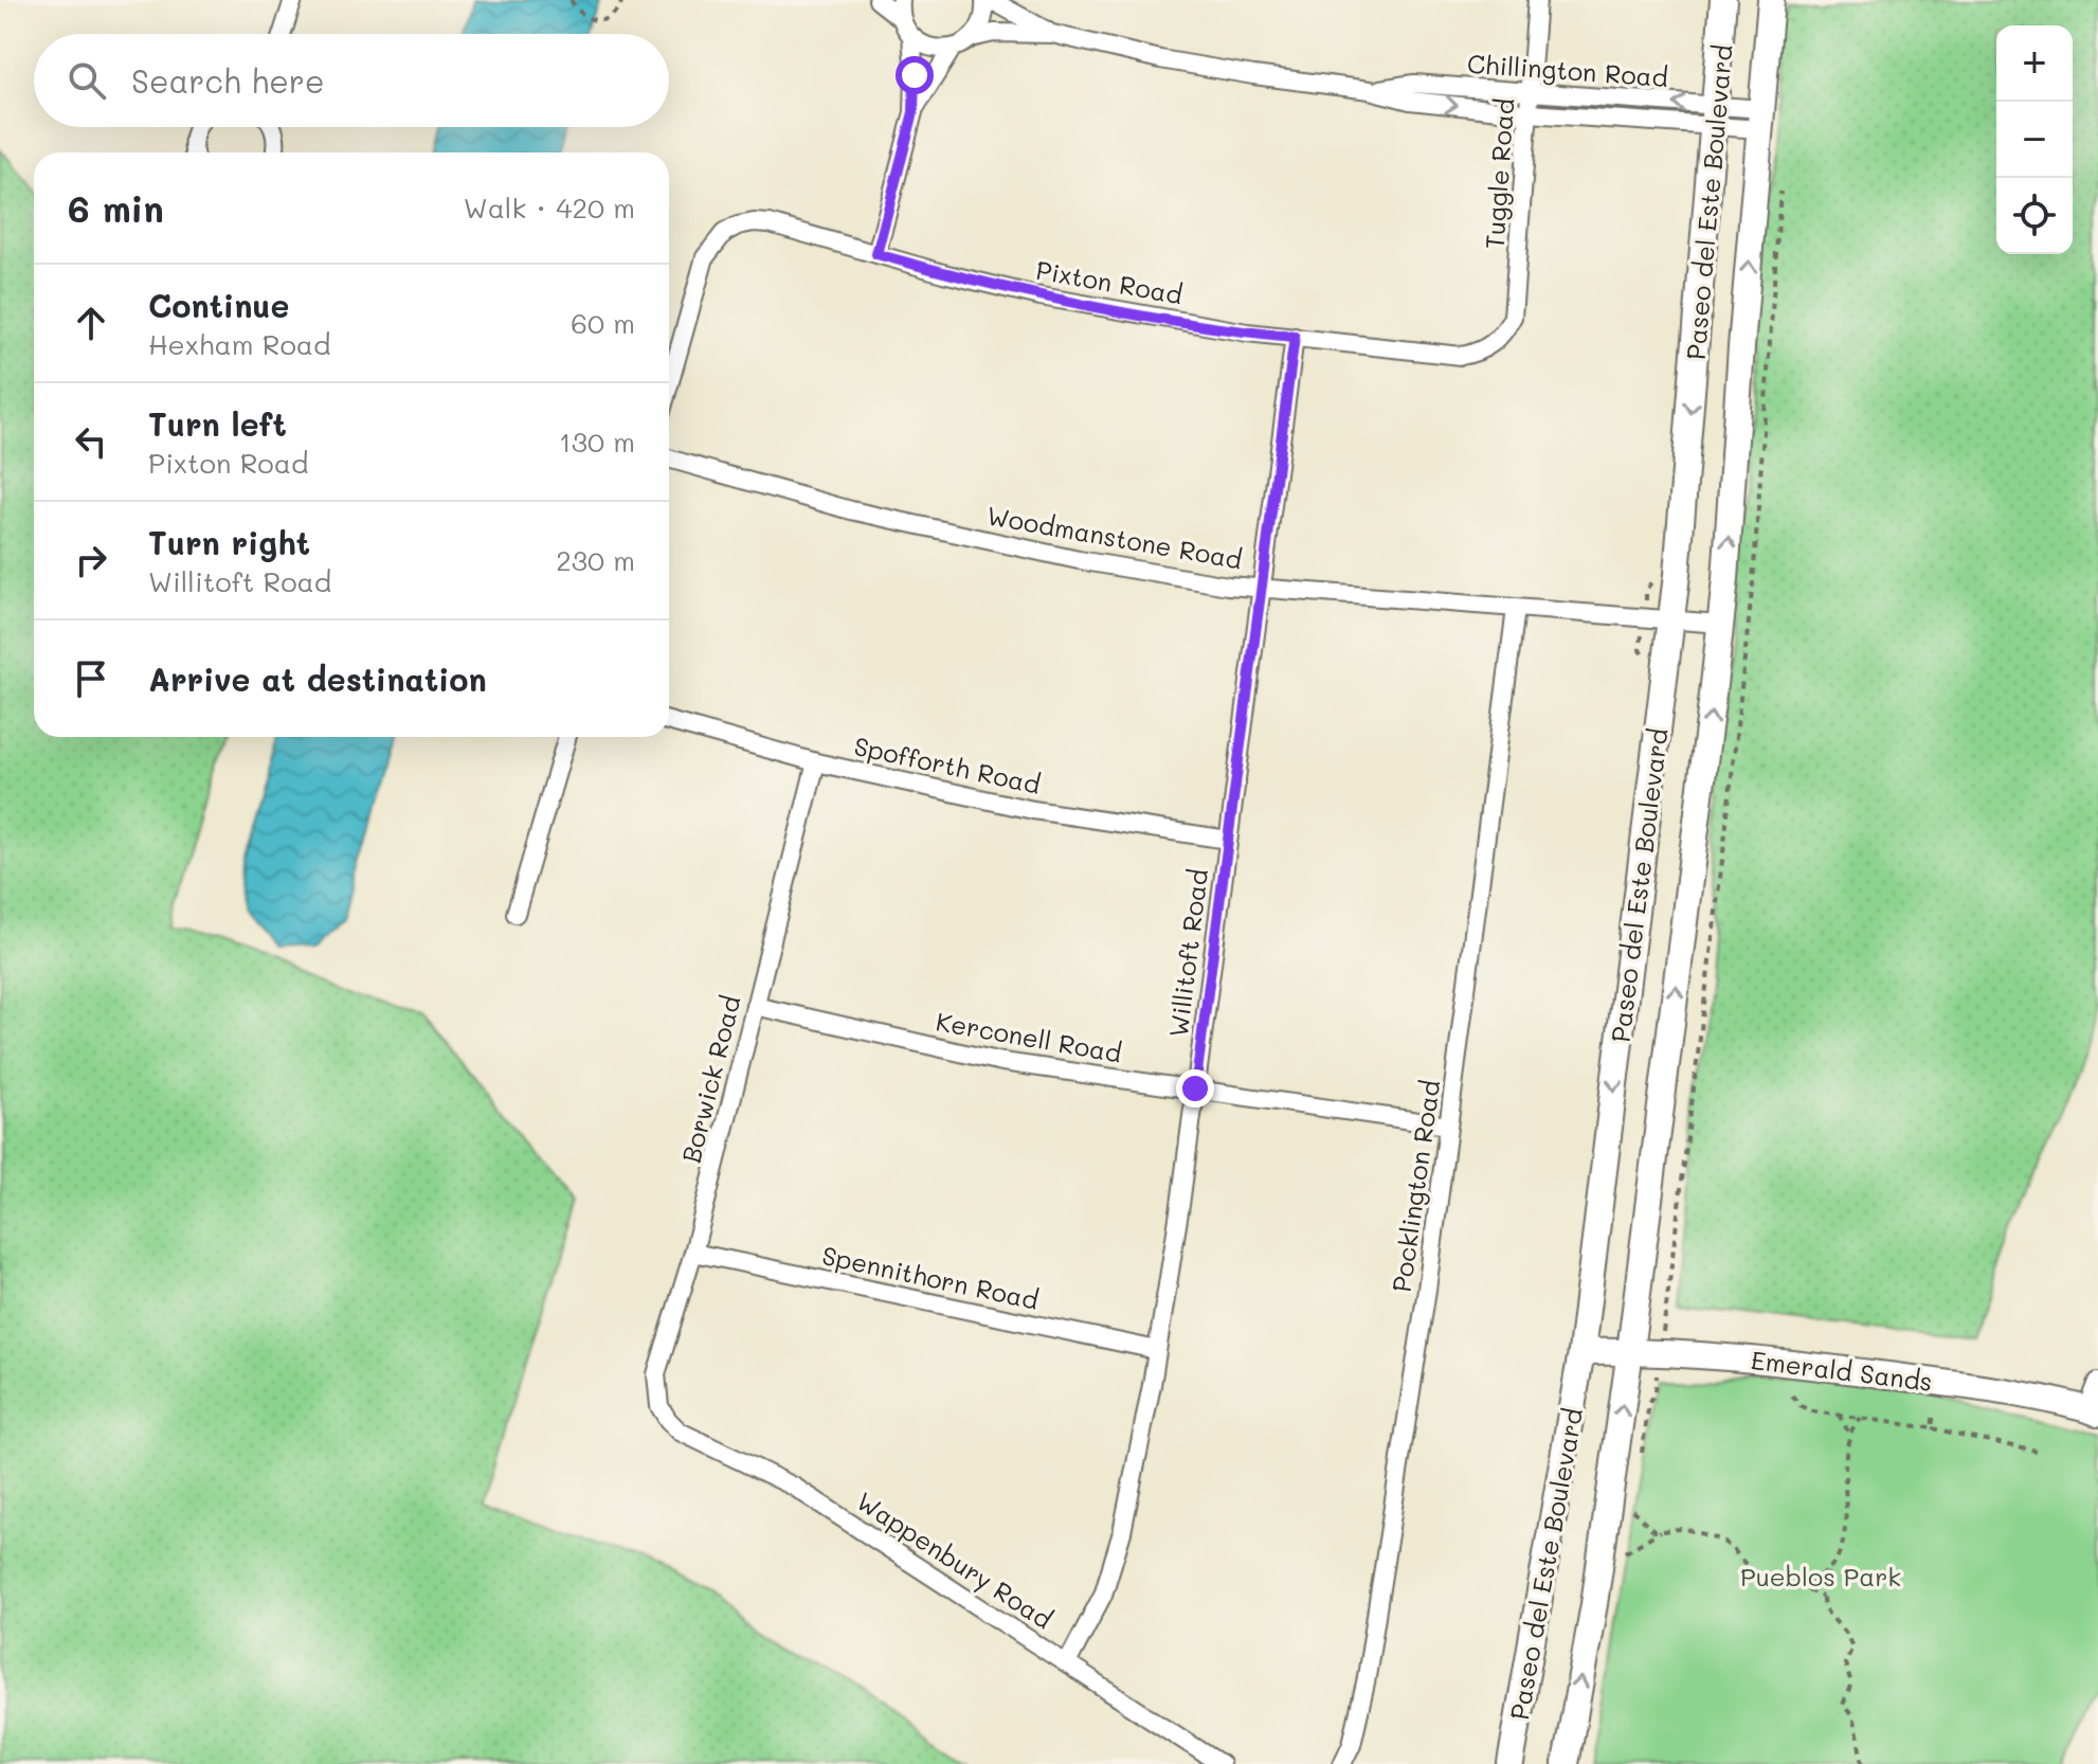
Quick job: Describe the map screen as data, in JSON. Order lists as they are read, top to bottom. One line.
{"streets":{"main road":["Paseo del Este Boulevard","Emerald Sands"],"street":["Chillington Road","Tuggle Road","Pixton Road","Woodmanstone Road","Spofforth Road","Willitoft Road","Kerconell Road","Borwick Road","Pocklington Road","Spennithorn Road","Wappenbury Road"]},"crossings":[["Chillington Road","Tuggle Road"],["Chillington Road","Paseo del Este Boulevard"],["Tuggle Road","Pixton Road"],["Paseo del Este Boulevard","Woodmanstone Road"],["Paseo del Este Boulevard","Emerald Sands"],["Pixton Road","Willitoft Road"],["Woodmanstone Road","Willitoft Road"],["Woodmanstone Road","Pocklington Road"],["Spofforth Road","Willitoft Road"],["Spofforth Road","Borwick Road"],["Willitoft Road","Kerconell Road"],["Willitoft Road","Spennithorn Road"],["Willitoft Road","Wappenbury Road"],["Kerconell Road","Borwick Road"],["Kerconell Road","Pocklington Road"],["Borwick Road","Spennithorn Road"],["Borwick Road","Wappenbury Road"]],"parks":["Pueblos Park"],"page":{"map_buttons":["+","−"],"search":"Search here","heading":["6 min","Walk · 420 m"],"list":[["Continue","Hexham Road","60 m"],["Turn left","Pixton Road","130 m"],["Turn right","Willitoft Road","230 m"],"Arrive at destination"]}}
